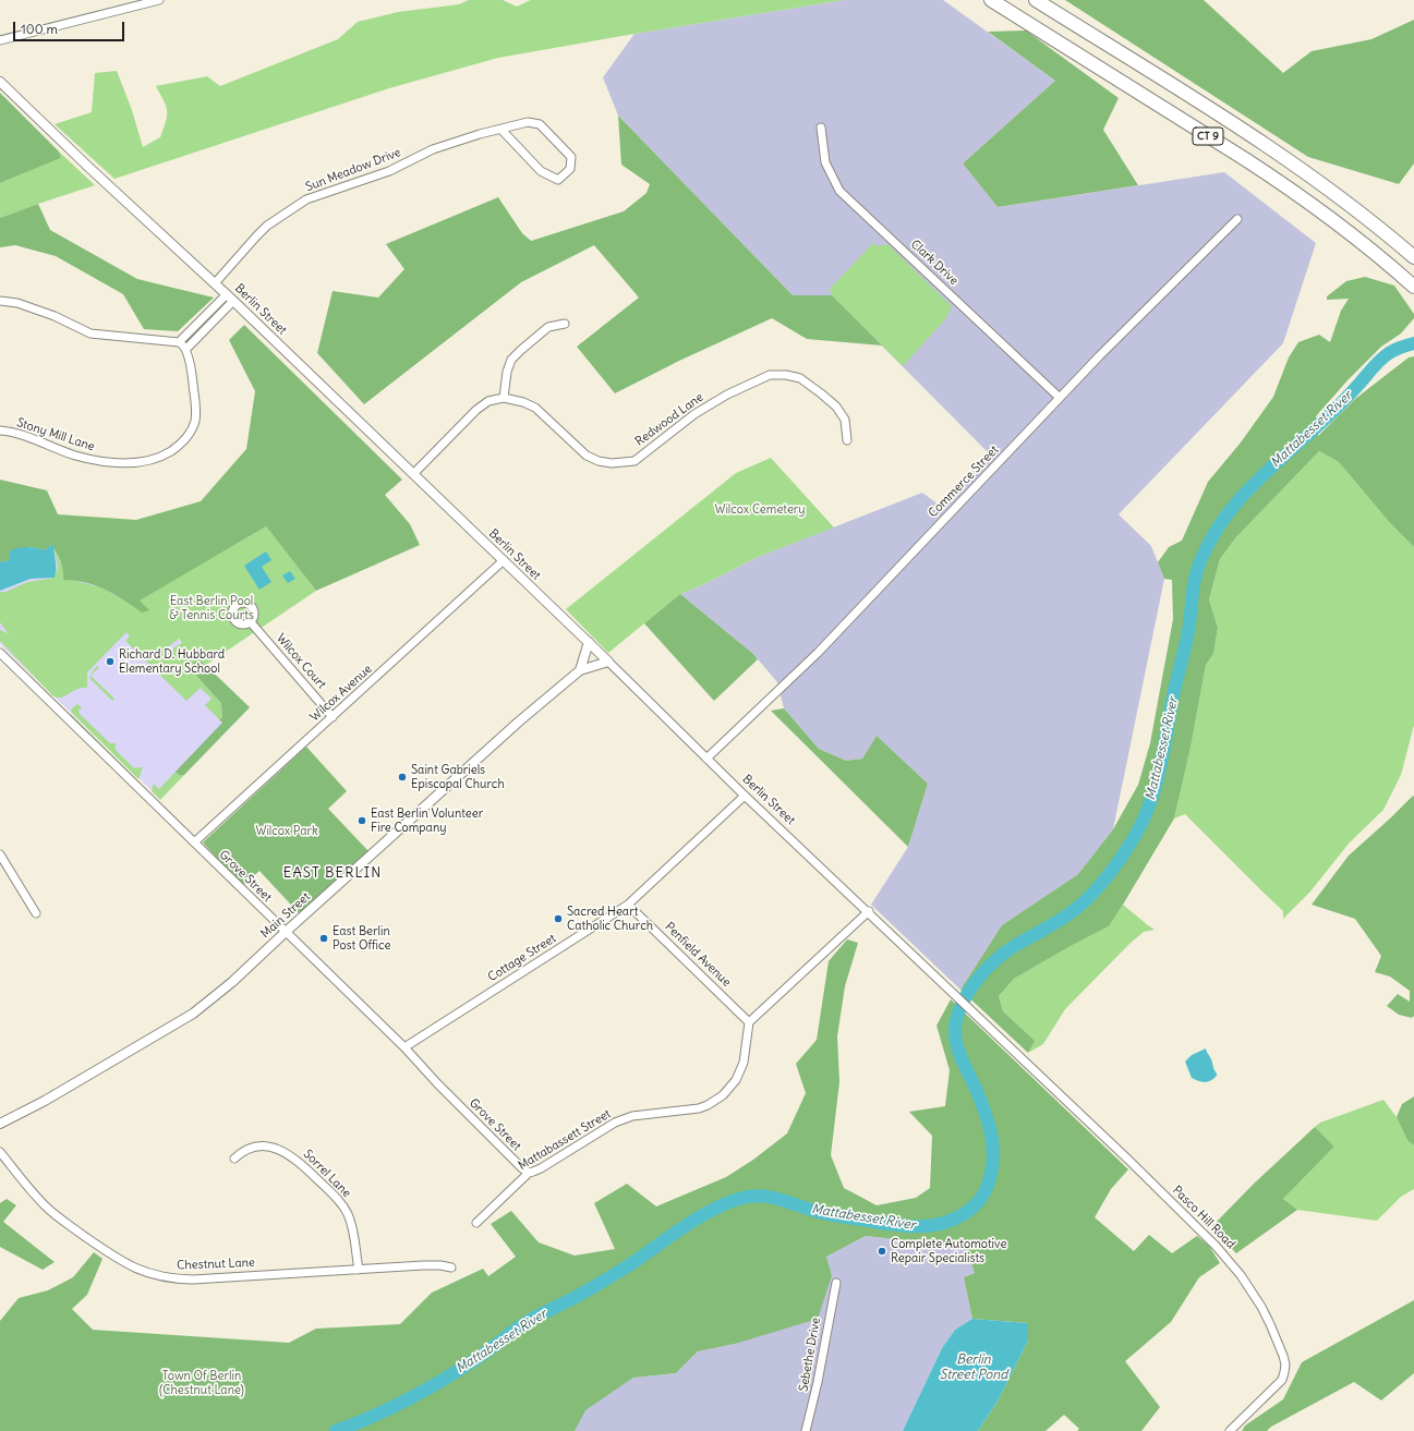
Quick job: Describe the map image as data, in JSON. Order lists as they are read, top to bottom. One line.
{"streets":{"highway":["CT 9"],"street":["Sun Meadow Drive","Clark Drive","Berlin Street","Redwood Lane","Stony Mill Lane","Commerce Street","Wilcox Court","Wilcox Avenue","Grove Street","Main Street","Penfield Avenue","Cottage Street","Mattabassett Street","Sorrel Lane","Pasco Hill Road","Chestnut Lane","Sebethe Drive"]},"crossings":[["Sun Meadow Drive","Berlin Street"],["Clark Drive","Commerce Street"],["Berlin Street","Commerce Street"],["Berlin Street","Wilcox Avenue"],["Berlin Street","Main Street"],["Berlin Street","Cottage Street"],["Berlin Street","Pasco Hill Road"],["Wilcox Court","Wilcox Avenue"],["Wilcox Avenue","Grove Street"],["Grove Street","Main Street"],["Grove Street","Cottage Street"],["Grove Street","Mattabassett Street"],["Penfield Avenue","Cottage Street"],["Penfield Avenue","Mattabassett Street"],["Sorrel Lane","Chestnut Lane"]],"districts":["EAST BERLIN"],"water":["Mattabesset River","Berlin Street Pond"],"parks":["Wilcox Cemetery","East Berlin Pool & Tennis Courts","Wilcox Park","Town Of Berlin (Chestnut Lane)"],"places":["Richard D. Hubbard Elementary School","Saint Gabriels Episcopal Church","East Berlin Volunteer Fire Company","Sacred Heart Catholic Church","East Berlin Post Office","Complete Automotive Repair Specialists"],"scale_bar":"100 m"}
